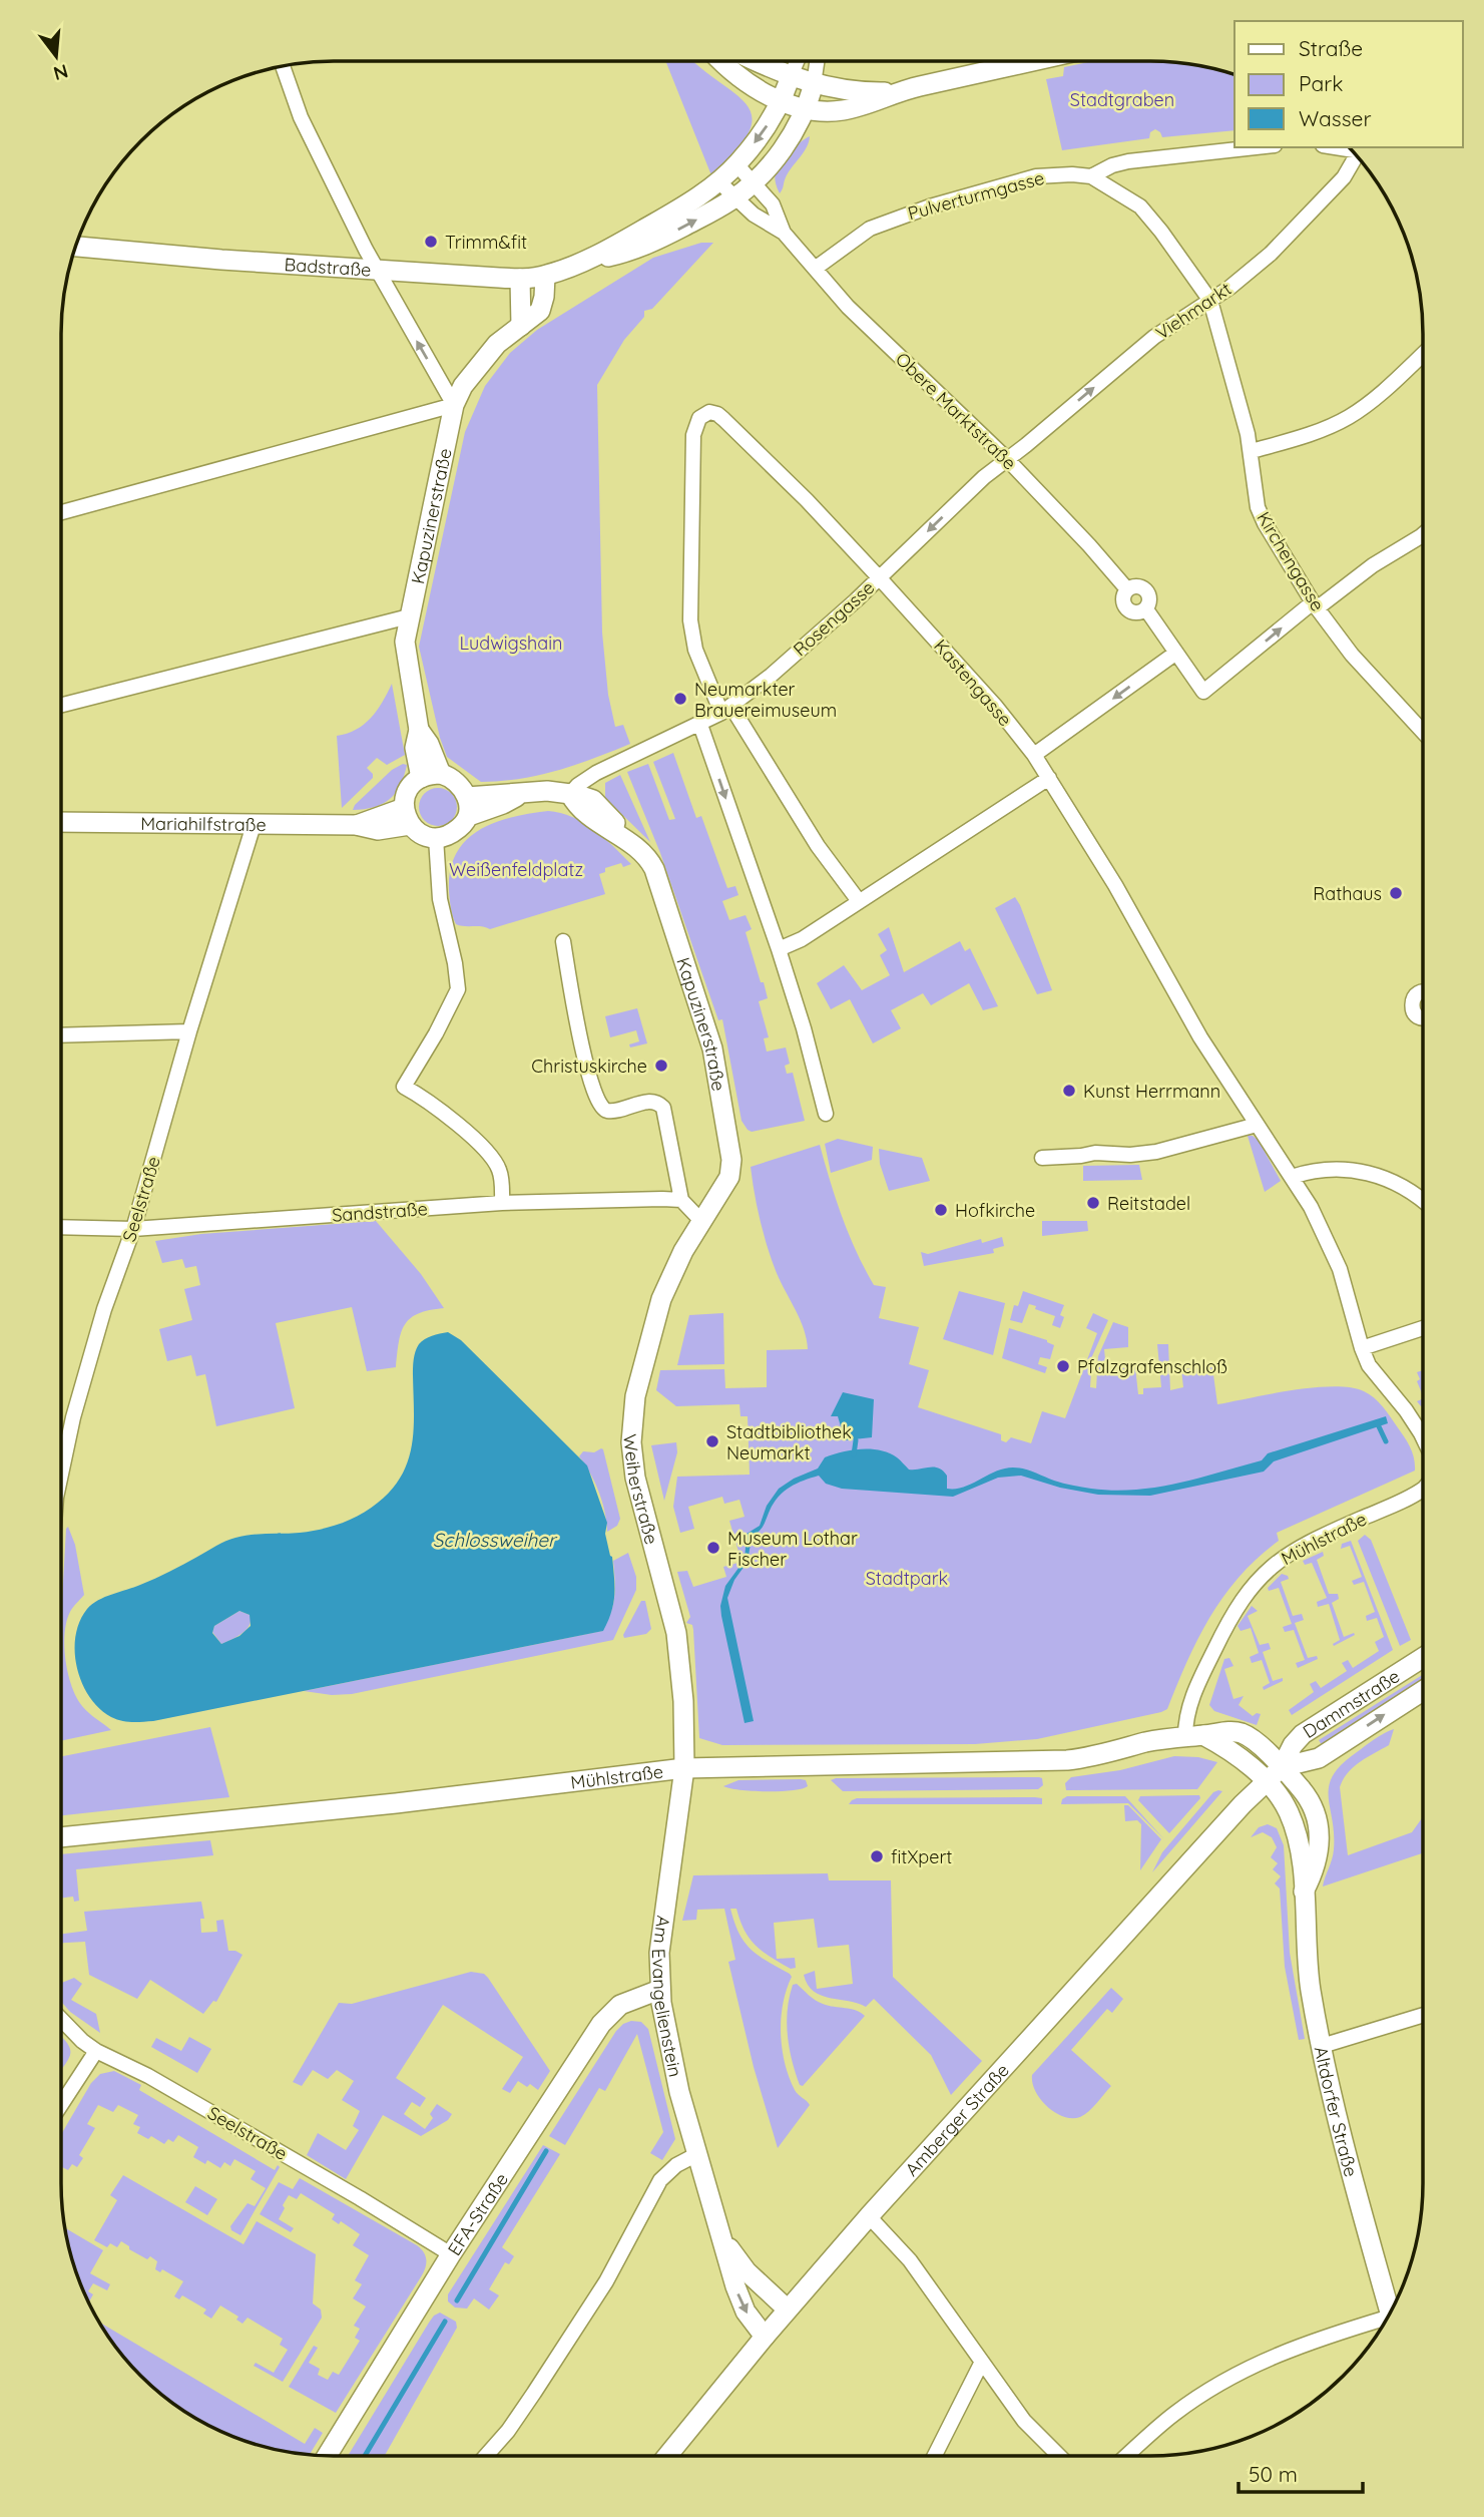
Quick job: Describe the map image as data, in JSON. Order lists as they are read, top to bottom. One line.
{"streets":{"street":["Pulverturmgasse","Badstraße","Viehmarkt","Obere Marktstraße","Kapuzinerstraße","Kirchengasse","Rosengasse","Kastengasse","Mariahilfstraße","Seelstraße","Sandstraße","Weiherstraße","Mühlstraße","Dammstraße","Am Evangelienstein","Altdorfer Straße","Amberger Straße","EFA-Straße"]},"crossings":[["Pulverturmgasse","Obere Marktstraße"],["Badstraße","Obere Marktstraße"],["Badstraße","Kapuzinerstraße"],["Viehmarkt","Obere Marktstraße"],["Viehmarkt","Kirchengasse"],["Viehmarkt","Rosengasse"],["Obere Marktstraße","Kirchengasse"],["Obere Marktstraße","Rosengasse"],["Kapuzinerstraße","Rosengasse"],["Kapuzinerstraße","Mariahilfstraße"],["Kapuzinerstraße","Weiherstraße"],["Rosengasse","Kastengasse"],["Mariahilfstraße","Seelstraße"],["Seelstraße","Sandstraße"],["Seelstraße","EFA-Straße"],["Weiherstraße","Mühlstraße"],["Weiherstraße","Am Evangelienstein"],["Mühlstraße","Dammstraße"],["Mühlstraße","Am Evangelienstein"],["Mühlstraße","Altdorfer Straße"],["Dammstraße","Altdorfer Straße"],["Dammstraße","Amberger Straße"],["Am Evangelienstein","Amberger Straße"],["Am Evangelienstein","EFA-Straße"],["Altdorfer Straße","Amberger Straße"]],"one_way":["Viehmarkt"],"water":["Schlossweiher"],"parks":["Stadtgraben","Ludwigshain","Weißenfeldplatz","Stadtpark"],"places":["Trimm&fit","Neumarkter Brauereimuseum","Rathaus","Christuskirche","Kunst Herrmann","Reitstadel","Hofkirche","Pfalzgrafenschloß","Stadtbibliothek Neumarkt","Museum Lothar Fischer","fitXpert"],"legend":["Straße","Park","Wasser"],"scale_bar":"50 m","north":"bottom"}
